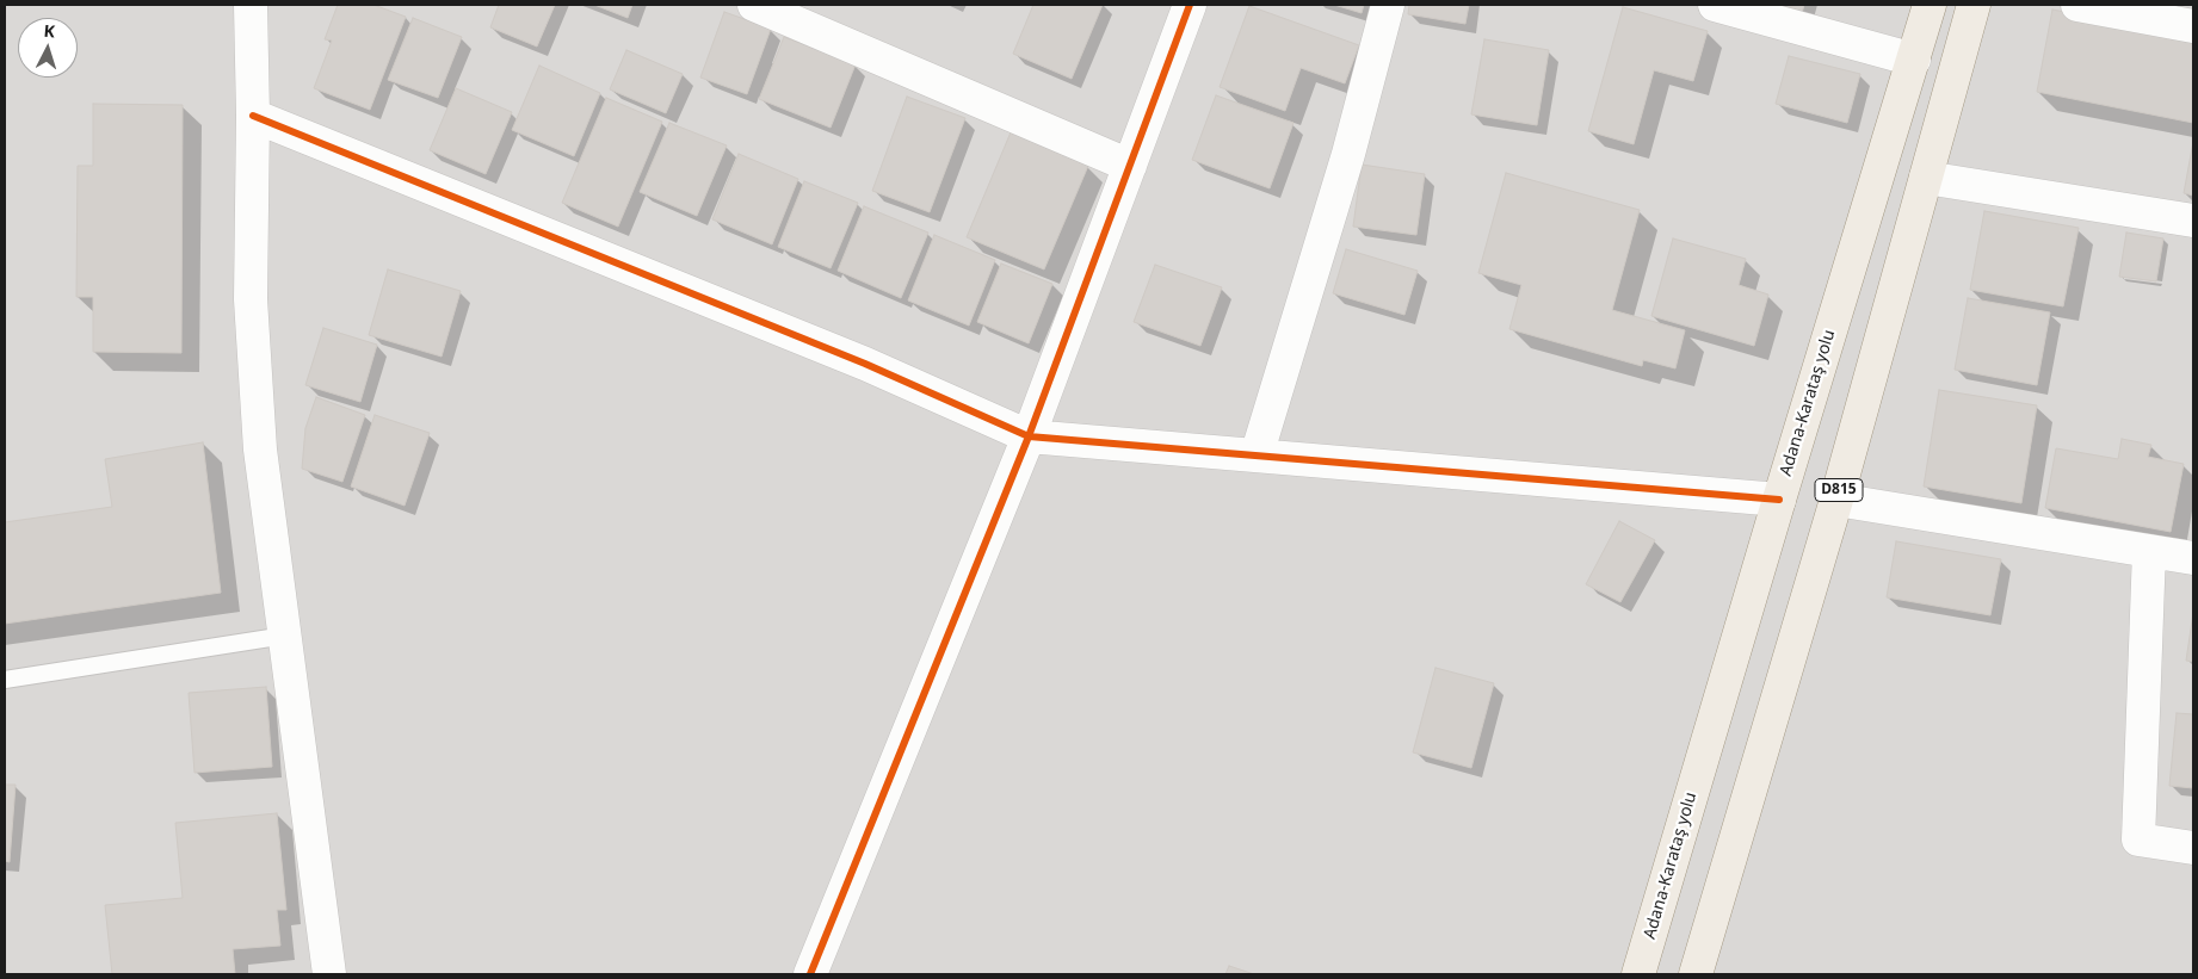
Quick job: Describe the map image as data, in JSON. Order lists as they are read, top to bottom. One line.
{"streets":{"main road":["Adana-Karataş yolu","D815"]},"north":"top"}
